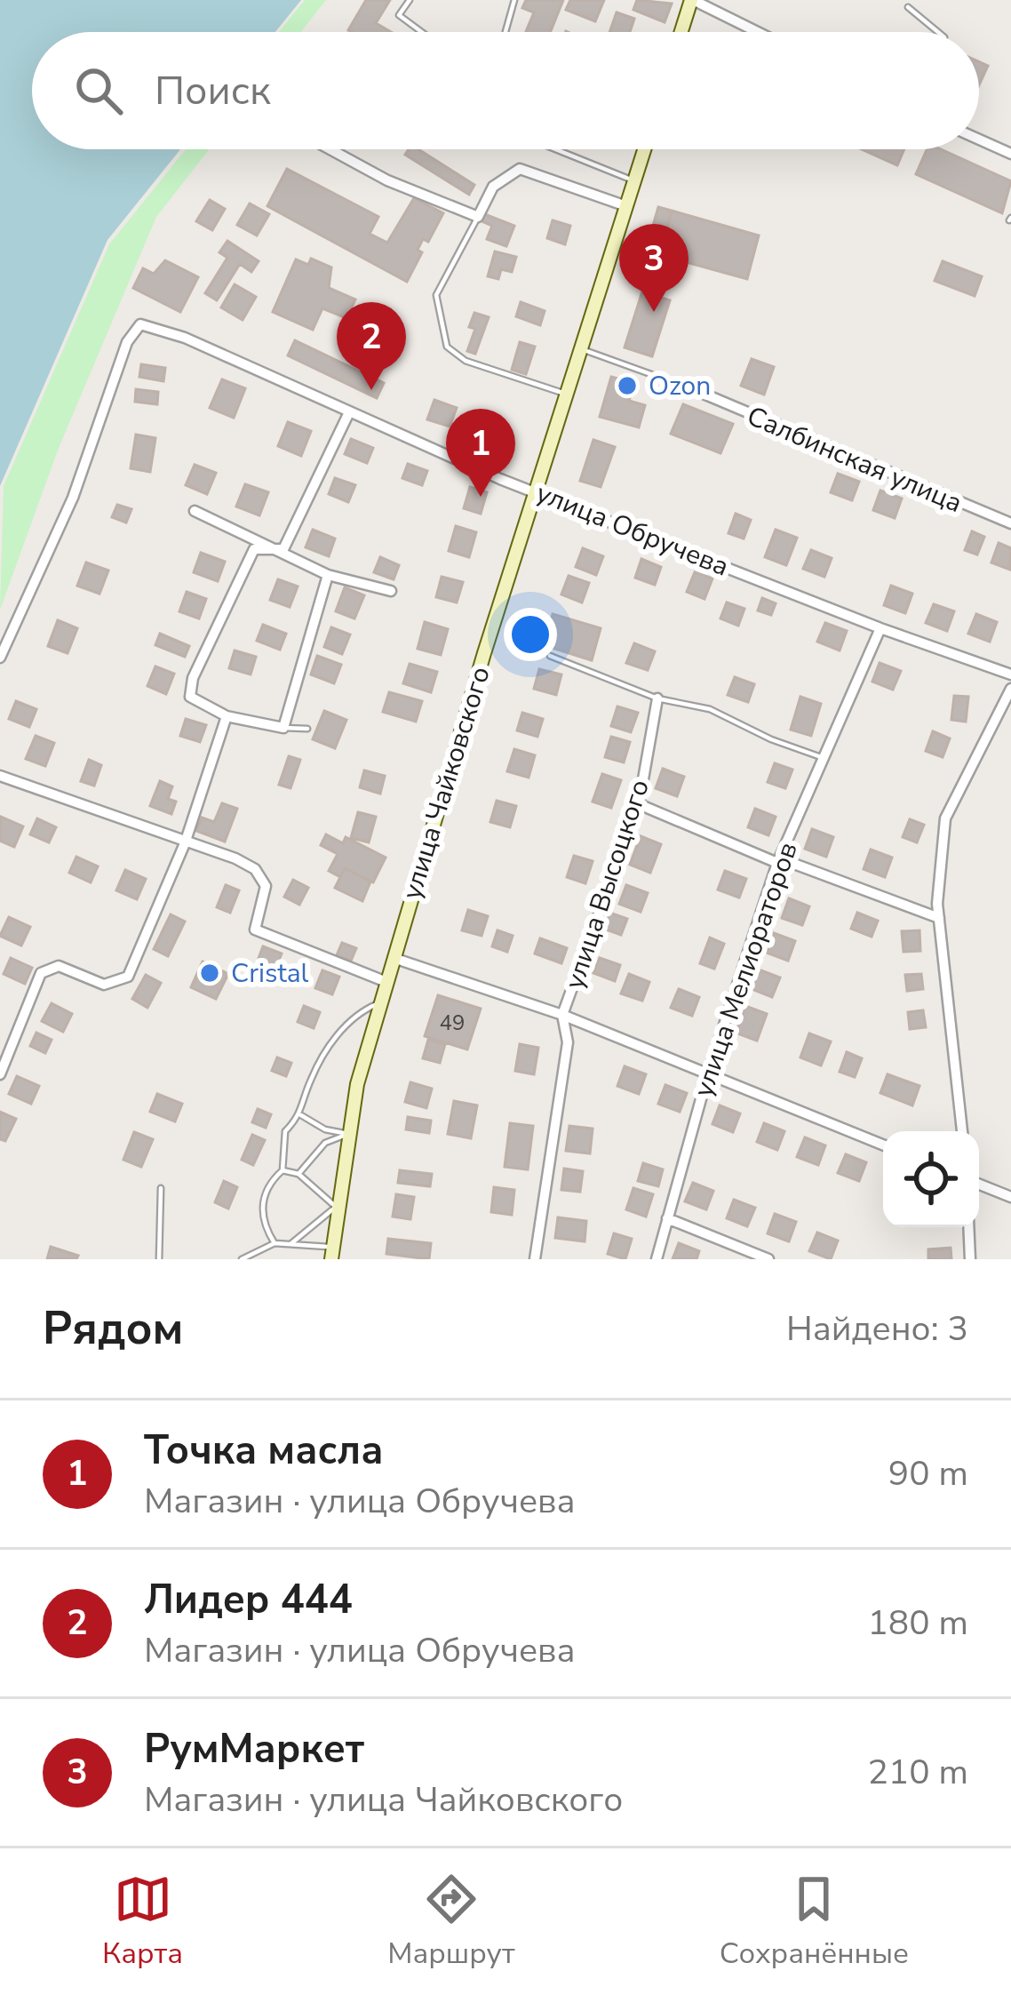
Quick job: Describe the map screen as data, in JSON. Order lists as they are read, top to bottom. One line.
{"streets":{"main road":["улица Чайковского"],"street":["Салбинская улица","улица Обручева","улица Высоцкого","улица Мелиораторов"]},"crossings":[["улица Обручева","улица Чайковского"],["улица Обручева","улица Мелиораторов"]],"places":["Ozon","Cristal"],"house_numbers":["49"],"page":{"search":"Поиск","pins":["3","2","1"],"heading":["Рядом","Найдено: 3"],"list":[{"mark":"1","name":"Точка масла","note":"Магазин · улица Обручева","value":"90 m"},{"mark":"2","name":"Лидер 444","note":"Магазин · улица Обручева","value":"180 m"},{"mark":"3","name":"РумМаркет","note":"Магазин · улица Чайковского","value":"210 m"}],"nav":["Карта","Маршрут","Сохранённые"]}}
